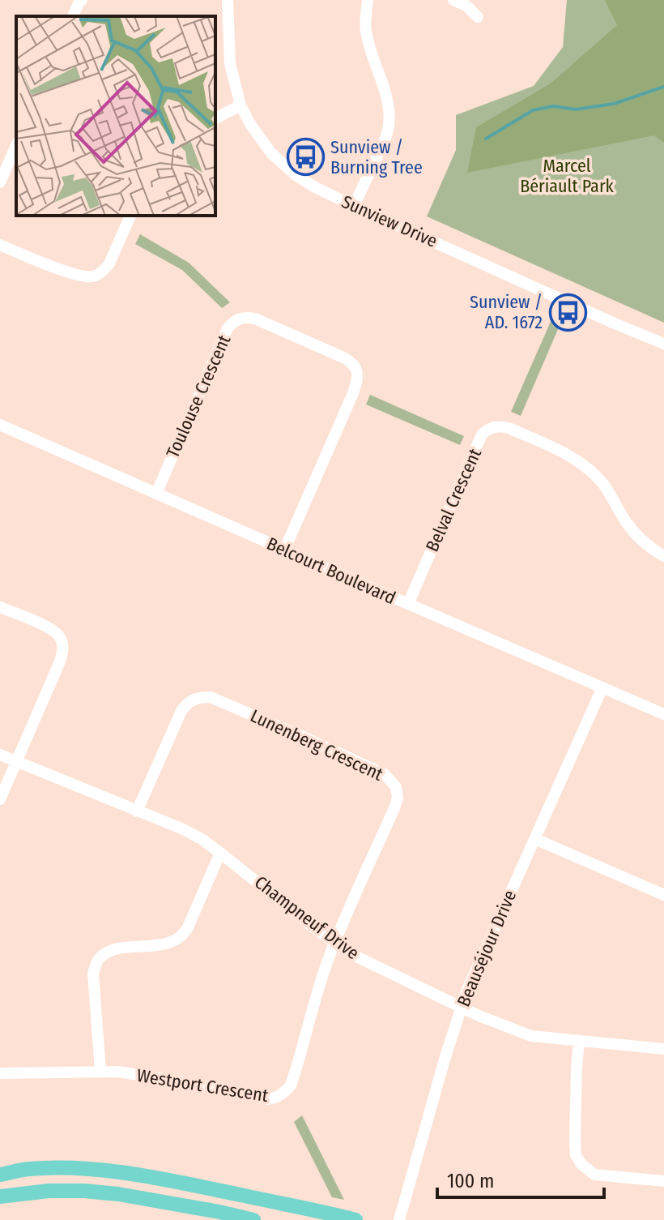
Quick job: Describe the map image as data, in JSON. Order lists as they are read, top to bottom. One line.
{"streets":{"street":["Sunview Drive","Toulouse Crescent","Belval Crescent","Belcourt Boulevard","Lunenberg Crescent","Champneuf Drive","Beauséjour Drive","Westport Crescent"]},"crossings":[["Toulouse Crescent","Belcourt Boulevard"],["Belval Crescent","Belcourt Boulevard"],["Belcourt Boulevard","Beauséjour Drive"],["Lunenberg Crescent","Champneuf Drive"],["Lunenberg Crescent","Westport Crescent"],["Champneuf Drive","Beauséjour Drive"],["Champneuf Drive","Westport Crescent"]],"parks":["Marcel Bériault Park"],"places":{"bus stop":["Sunview / Burning Tree","Sunview / AD. 1672"]},"scale_bar":"100 m"}
